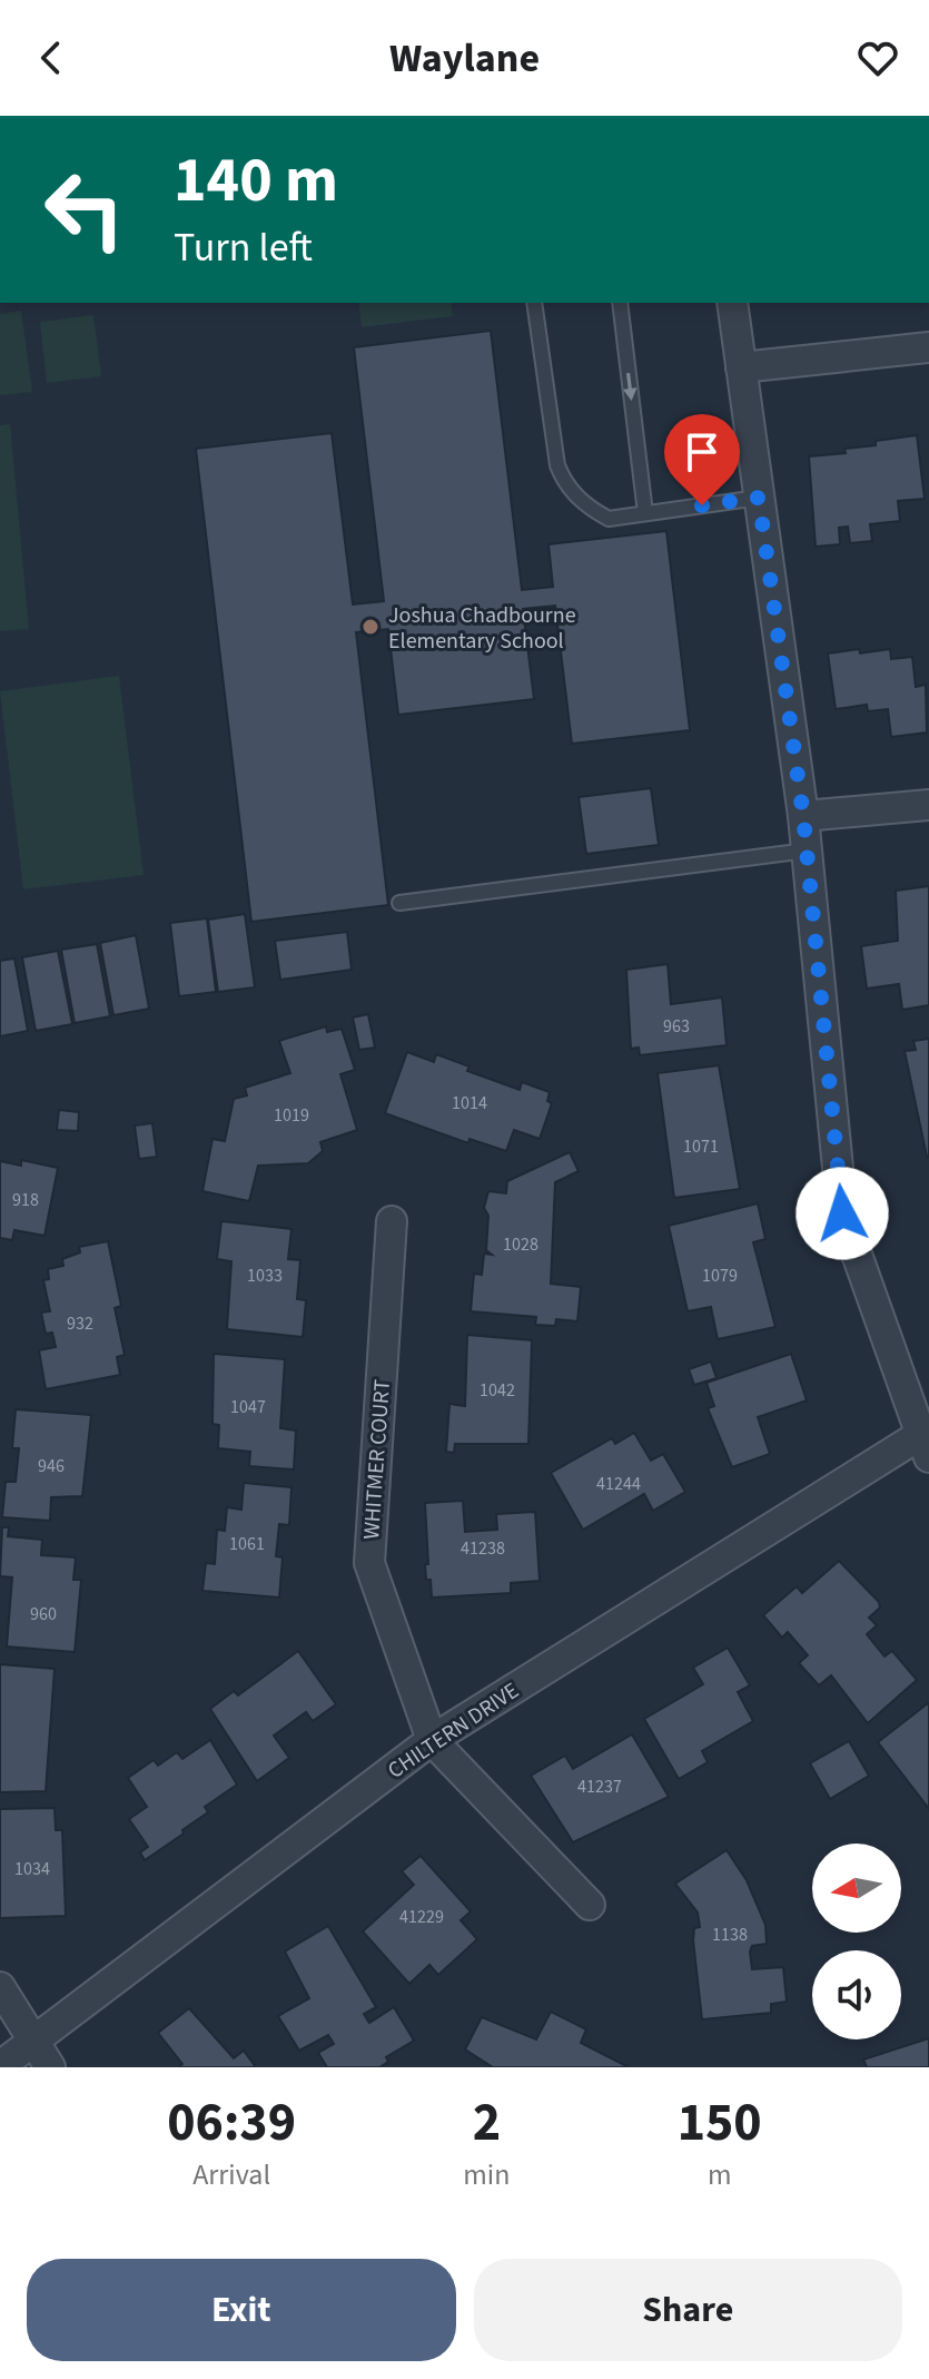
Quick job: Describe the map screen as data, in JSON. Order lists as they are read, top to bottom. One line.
{"streets":{"street":["WHITMER COURT","CHILTERN DRIVE"]},"crossings":[["WHITMER COURT","CHILTERN DRIVE"]],"places":["Joshua Chadbourne Elementary School"],"house_numbers":["963","1014","1019","1071","918","1028","1033","1079","932","1042","1047","946","41244","1061","41238","960","41237","1034","41229","1138"],"north":"left","page":{"header":"Waylane","turn":["140 m","Turn left"],"eta":["06:39","Arrival","2","min","150","m"],"buttons":["Exit","Share"]}}
